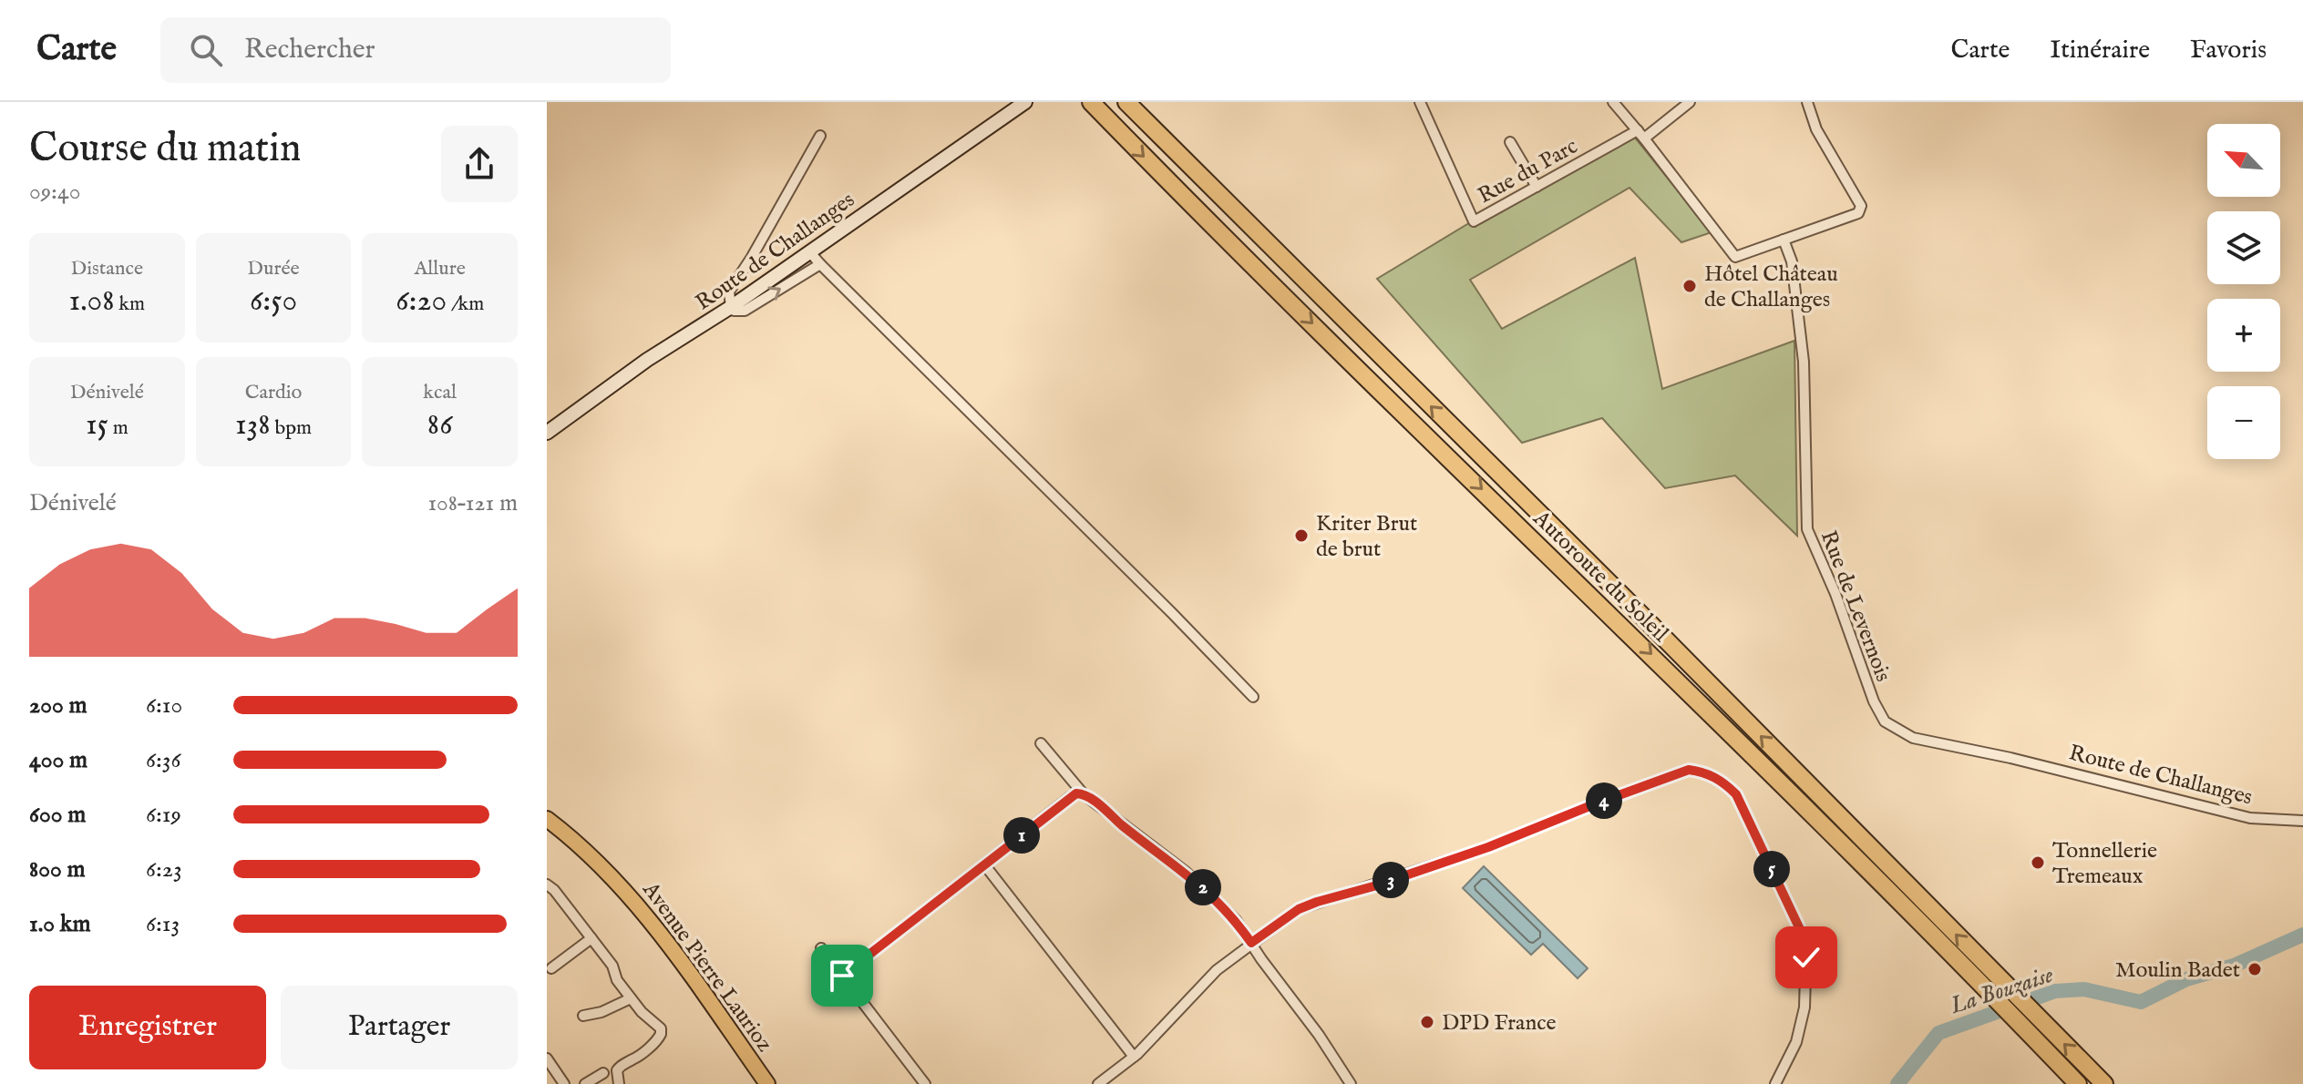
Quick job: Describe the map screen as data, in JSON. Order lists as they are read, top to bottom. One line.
{"streets":{"highway":["Autoroute du Soleil"],"main road":["Avenue Pierre Laurioz"],"street":["Rue du Parc","Route de Challanges","Rue de Levernois"]},"crossings":[["Route de Challanges","Rue de Levernois"]],"water":["La Bouzaise"],"places":["Hôtel Château de Challanges","Kriter Brut de brut","Tonnellerie Tremeaux","Moulin Badet","DPD France"],"north":"top left","page":{"header":"Carte","search":"Rechercher","nav":["Carte","Itinéraire","Favoris"],"heading":["Course du matin","09:40"],"map_buttons":["+","−"],"stats":[["Distance","1.08 km"],["Durée","6:50"],["Allure","6:20 /km"],["Dénivelé","15 m"],["Cardio","138 bpm"],["kcal","86"]],"chart":["Dénivelé","108–121 m"],"list":[{"name":"200 m","note":"6:10"},{"name":"400 m","note":"6:36"},{"name":"600 m","note":"6:19"},{"name":"800 m","note":"6:23"},{"name":"1.0 km","note":"6:13"}],"pins":["4","1","5","3","2"],"buttons":["Enregistrer","Partager"]}}
